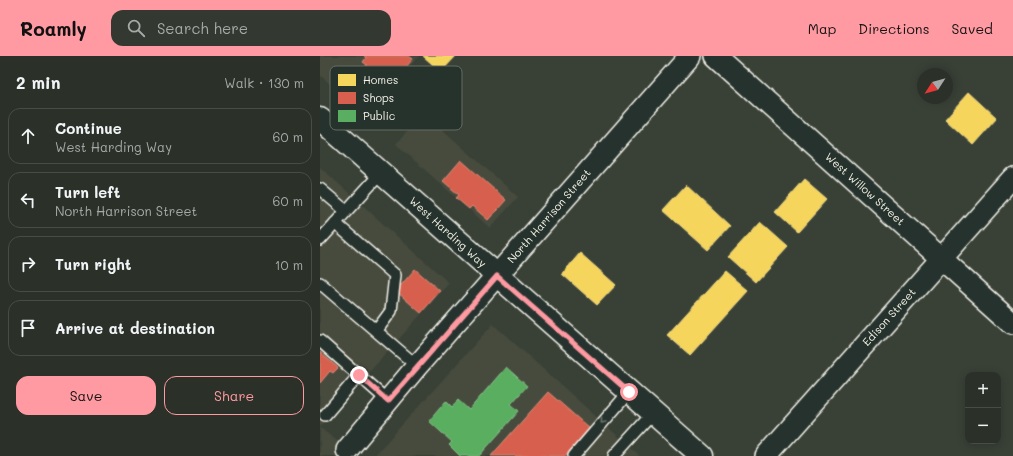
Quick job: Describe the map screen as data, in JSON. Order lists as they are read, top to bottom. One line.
{"streets":{"street":["West Willow Street","North Harrison Street","West Harding Way","Edison Street"]},"crossings":[["West Willow Street","Edison Street"],["North Harrison Street","West Harding Way"]],"legend":["Homes","Shops","Public"],"north":"bottom left","page":{"header":"Roamly","search":"Search here","nav":["Map","Directions","Saved"],"heading":["2 min","Walk · 130 m"],"list":[["Continue","West Harding Way","60 m"],["Turn left","North Harrison Street","60 m"],["Turn right","10 m"],"Arrive at destination"],"buttons":["Save","Share"],"map_buttons":["+","−"]}}
